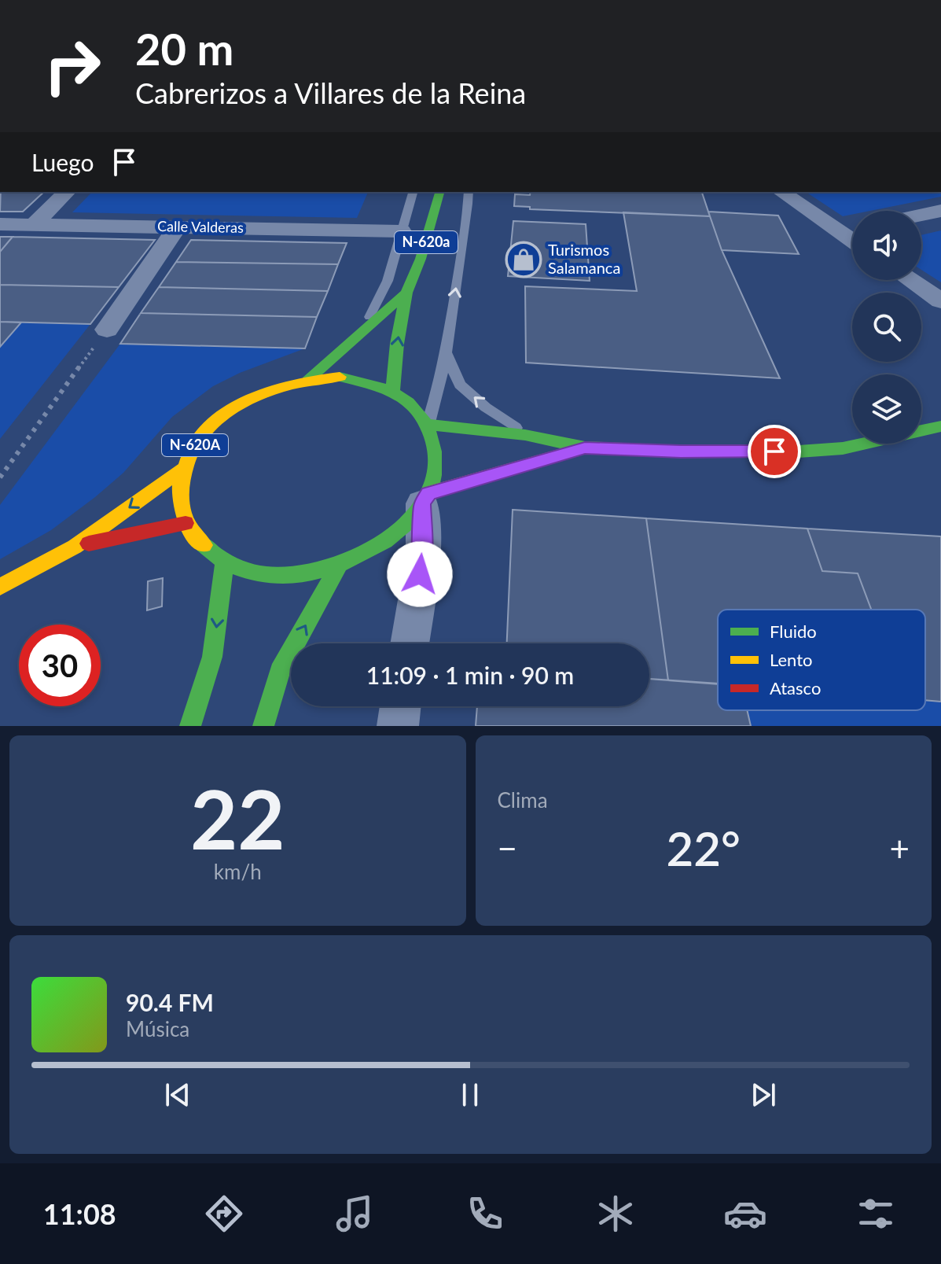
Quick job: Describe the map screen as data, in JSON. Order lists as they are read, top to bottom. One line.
{"streets":{"main road":["N-620a","N-620A"],"street":["Calle Valderas"]},"crossings":[["N-620a","N-620A"]],"places":{"shop":["Turismos Salamanca"]},"legend":["Fluido","Lento","Atasco"],"page":{"turn":["20 m","Cabrerizos a Villares de la Reina"],"then":"Luego","limit":"30","trip":"11:09 · 1 min · 90 m","tile":[["22","km/h"],"Clima"],"heat":["−","22°","+"],"song":["90.4 FM","Música"],"tabs":"11:08"}}
